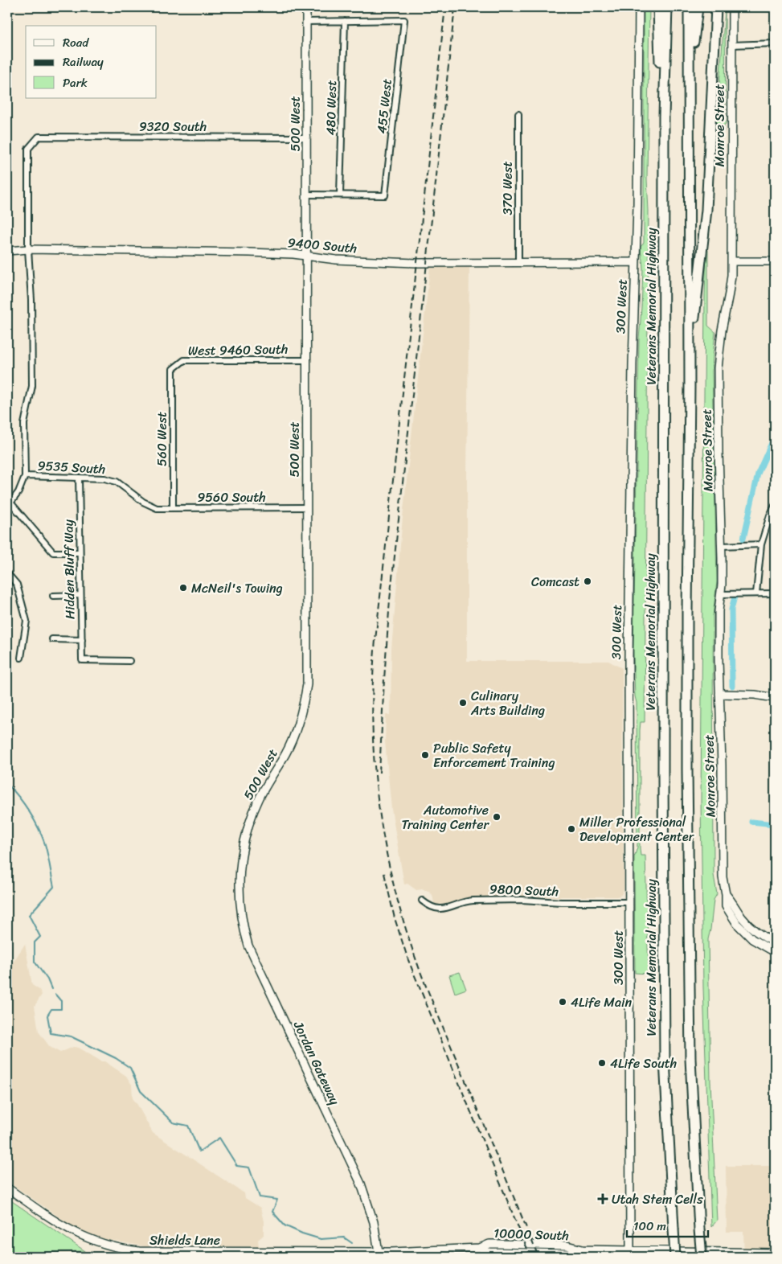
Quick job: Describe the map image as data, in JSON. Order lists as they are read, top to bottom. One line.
{"streets":{"highway":["Veterans Memorial Highway"],"street":["455 West","480 West","500 West","Monroe Street","9320 South","370 West","9400 South","300 West","West 9460 South","560 West","9535 South","9560 South","Hidden Bluff Way","9800 South","Jordan Gateway","10000 South","Shields Lane"]},"crossings":[["455 West","480 West"],["500 West","9320 South"],["500 West","9400 South"],["500 West","West 9460 South"],["500 West","9560 South"],["500 West","Jordan Gateway"],["9320 South","9400 South"],["370 West","9400 South"],["9400 South","300 West"],["300 West","9800 South"],["300 West","10000 South"],["West 9460 South","560 West"],["560 West","9560 South"],["9535 South","9560 South"],["9535 South","Hidden Bluff Way"],["Jordan Gateway","10000 South"],["Jordan Gateway","Shields Lane"],["10000 South","Shields Lane"]],"places":{"other":["Comcast","McNeil's Towing","Culinary Arts Building","Public Safety Enforcement Training","Automotive Training Center","Miller Professional Development Center","4Life Main","4Life South"],"health":["Utah Stem Cells"]},"legend":["Road","Railway","Park"],"scale_bar":"100 m"}
